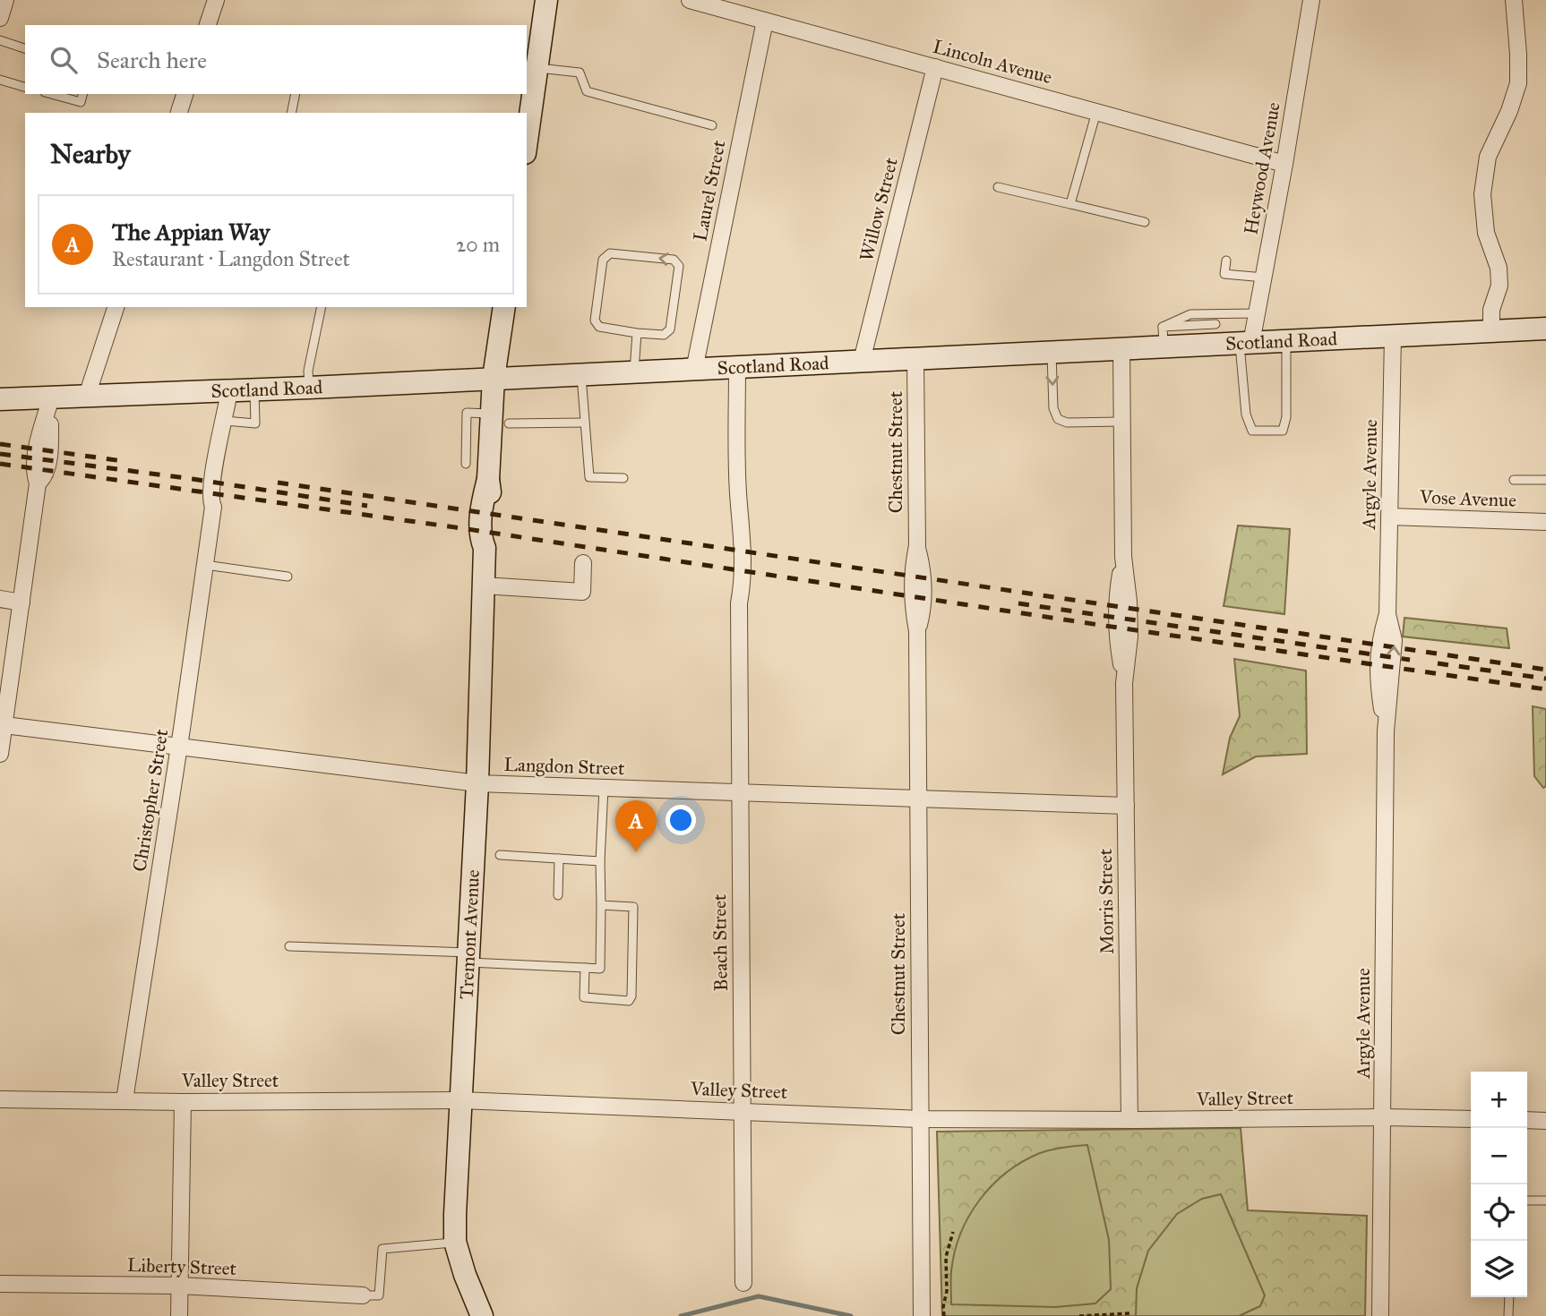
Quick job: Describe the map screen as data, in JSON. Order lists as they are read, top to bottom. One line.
{"streets":{"main road":["Scotland Road","Tremont Avenue"],"street":["Lincoln Avenue","Heywood Avenue","Laurel Street","Willow Street","Chestnut Street","Argyle Avenue","Vose Avenue","Langdon Street","Christopher Street","Morris Street","Beach Street","Valley Street","Liberty Street"]},"crossings":[["Lincoln Avenue","Heywood Avenue"],["Lincoln Avenue","Laurel Street"],["Lincoln Avenue","Willow Street"],["Heywood Avenue","Scotland Road"],["Laurel Street","Scotland Road"],["Willow Street","Scotland Road"],["Scotland Road","Chestnut Street"],["Scotland Road","Argyle Avenue"],["Scotland Road","Christopher Street"],["Scotland Road","Morris Street"],["Scotland Road","Tremont Avenue"],["Scotland Road","Beach Street"],["Chestnut Street","Langdon Street"],["Chestnut Street","Valley Street"],["Argyle Avenue","Vose Avenue"],["Argyle Avenue","Valley Street"],["Langdon Street","Christopher Street"],["Langdon Street","Morris Street"],["Langdon Street","Tremont Avenue"],["Langdon Street","Beach Street"],["Christopher Street","Valley Street"],["Morris Street","Valley Street"],["Tremont Avenue","Valley Street"],["Beach Street","Valley Street"]],"page":{"search":"Search here","heading":"Nearby","list":[{"mark":"A","name":"The Appian Way","note":"Restaurant · Langdon Street","value":"20 m"}],"pins":"A","map_buttons":["+","−"]}}
